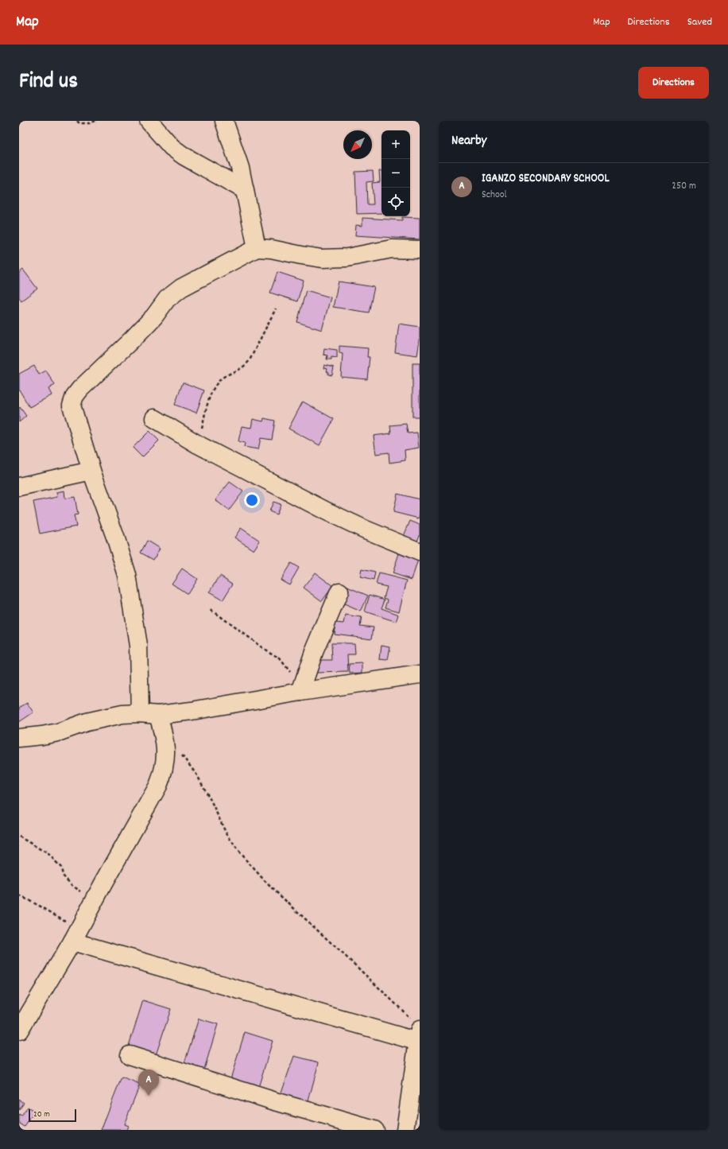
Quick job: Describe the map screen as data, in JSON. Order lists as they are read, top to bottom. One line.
{"scale_bar":"20 m","north":"bottom left","page":{"header":"Map","nav":["Map","Directions","Saved"],"title":"Find us","buttons":"Directions","heading":"Nearby","map_buttons":["+","−"],"list":[{"mark":"A","name":"IGANZO SECONDARY SCHOOL","note":"School","value":"250 m"}],"pins":"A","scale":"20 m"}}
